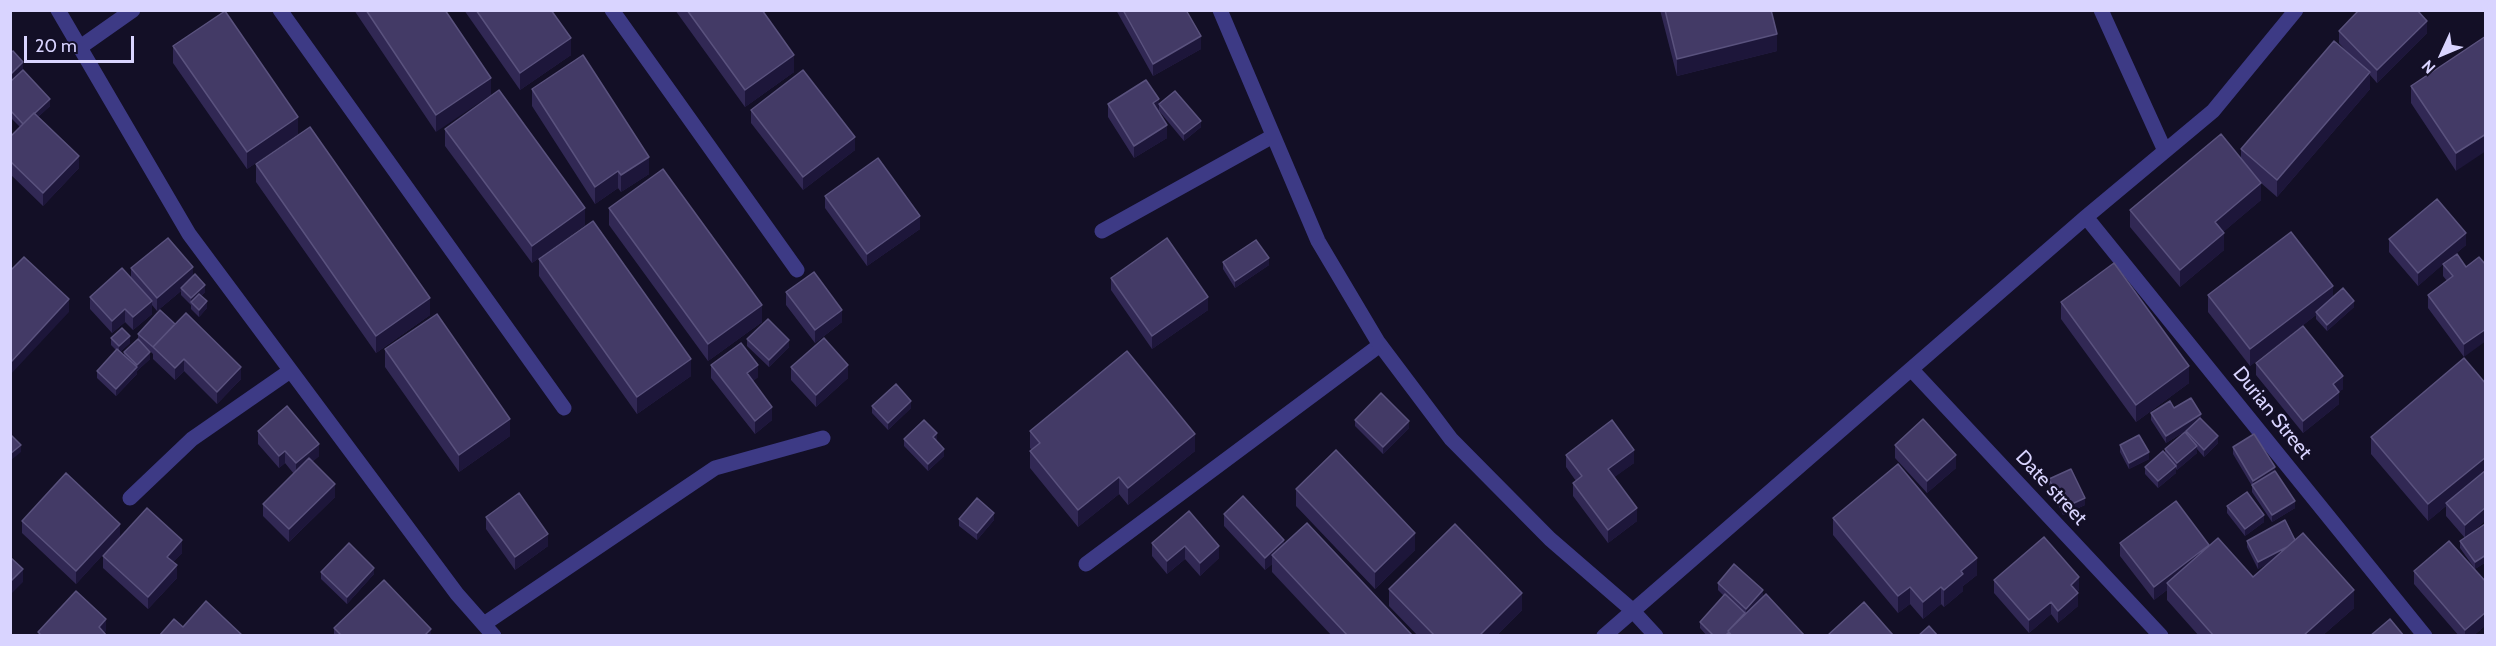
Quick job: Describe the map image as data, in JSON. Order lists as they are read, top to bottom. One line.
{"streets":{"street":["Durian Street","Date street"]},"scale_bar":"20 m","north":"bottom left"}
